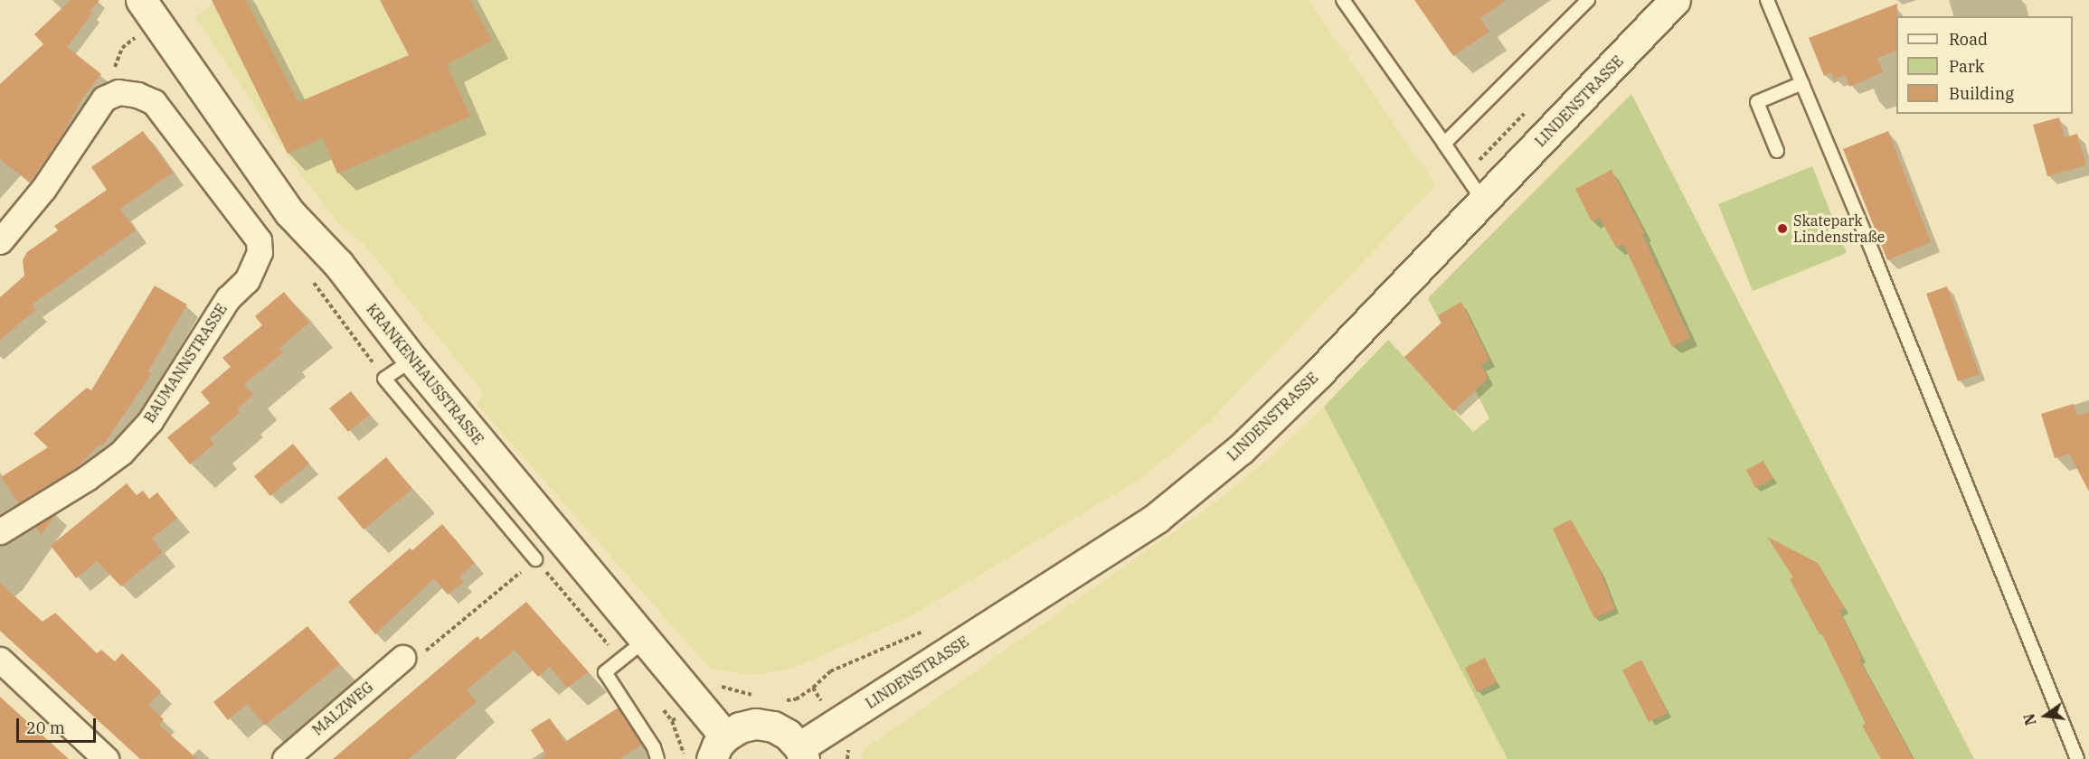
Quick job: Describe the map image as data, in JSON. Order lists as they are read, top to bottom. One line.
{"streets":{"street":["LINDENSTRASSE","BAUMANNSTRASSE","KRANKENHAUSSTRASSE","MALZWEG"]},"places":["Skatepark Lindenstraße"],"legend":["Road","Park","Building"],"scale_bar":"20 m","north":"left"}
